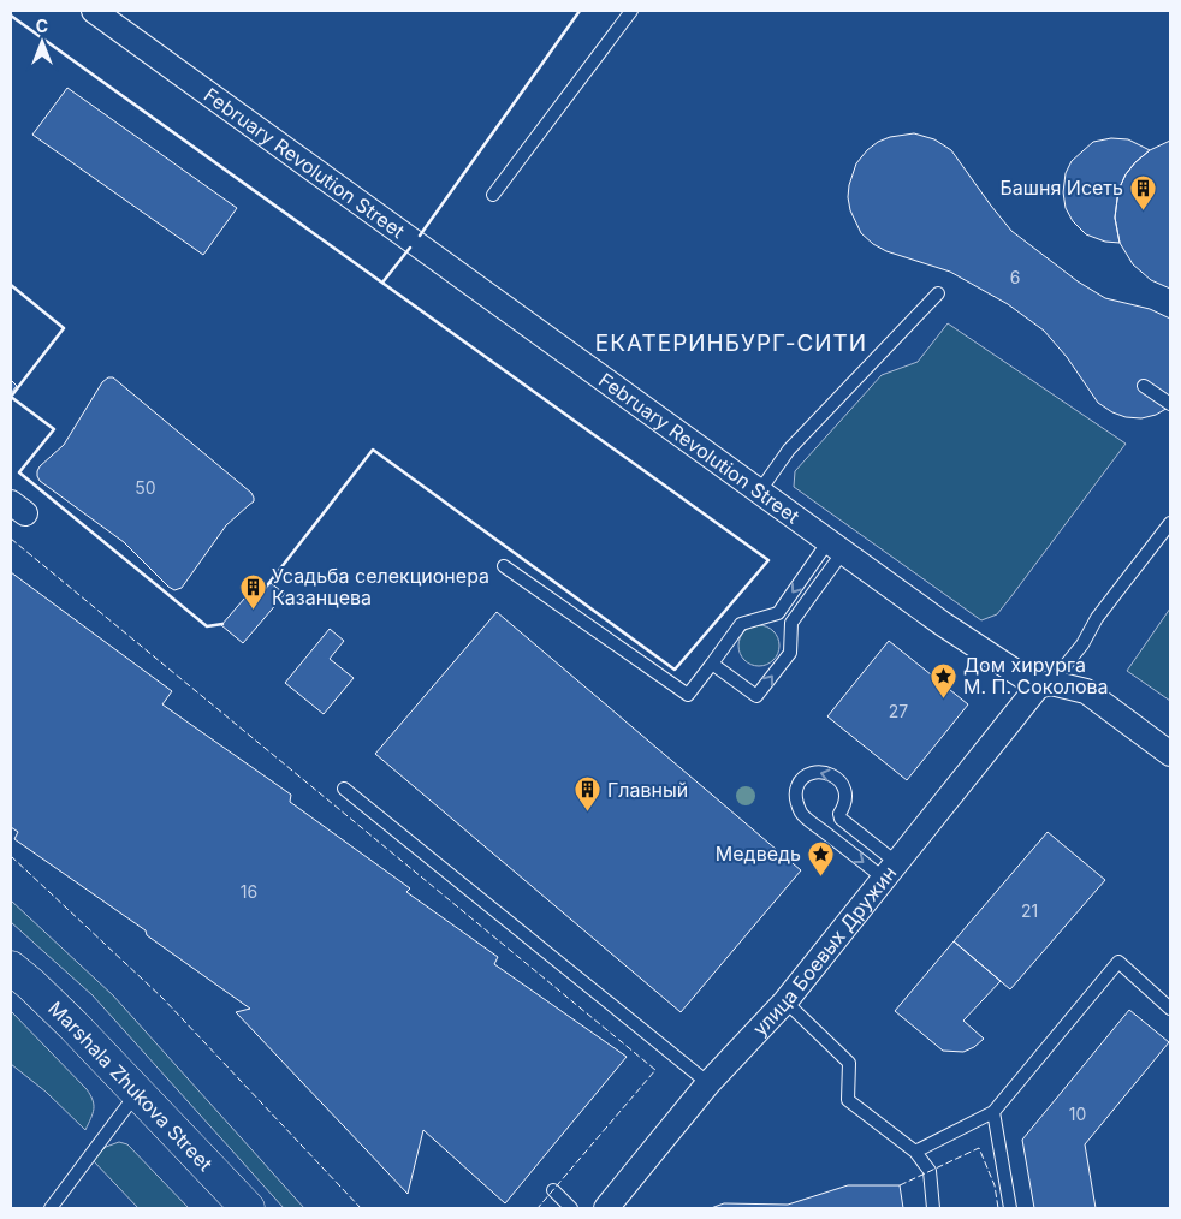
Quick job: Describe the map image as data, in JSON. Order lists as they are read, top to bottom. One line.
{"streets":{"street":["February Revolution Street","улица Боевых Дружин","Marshala Zhukova Street"]},"crossings":[["February Revolution Street","улица Боевых Дружин"]],"districts":["ЕКАТЕРИНБУРГ-СИТИ"],"places":{"building":["Башня Исеть","Усадьба селекционера Казанцева","Главный"],"place":["Дом хирурга М. П. Соколова","Медведь"]},"house_numbers":["6","50","27","16","21","10"],"north":"top"}
